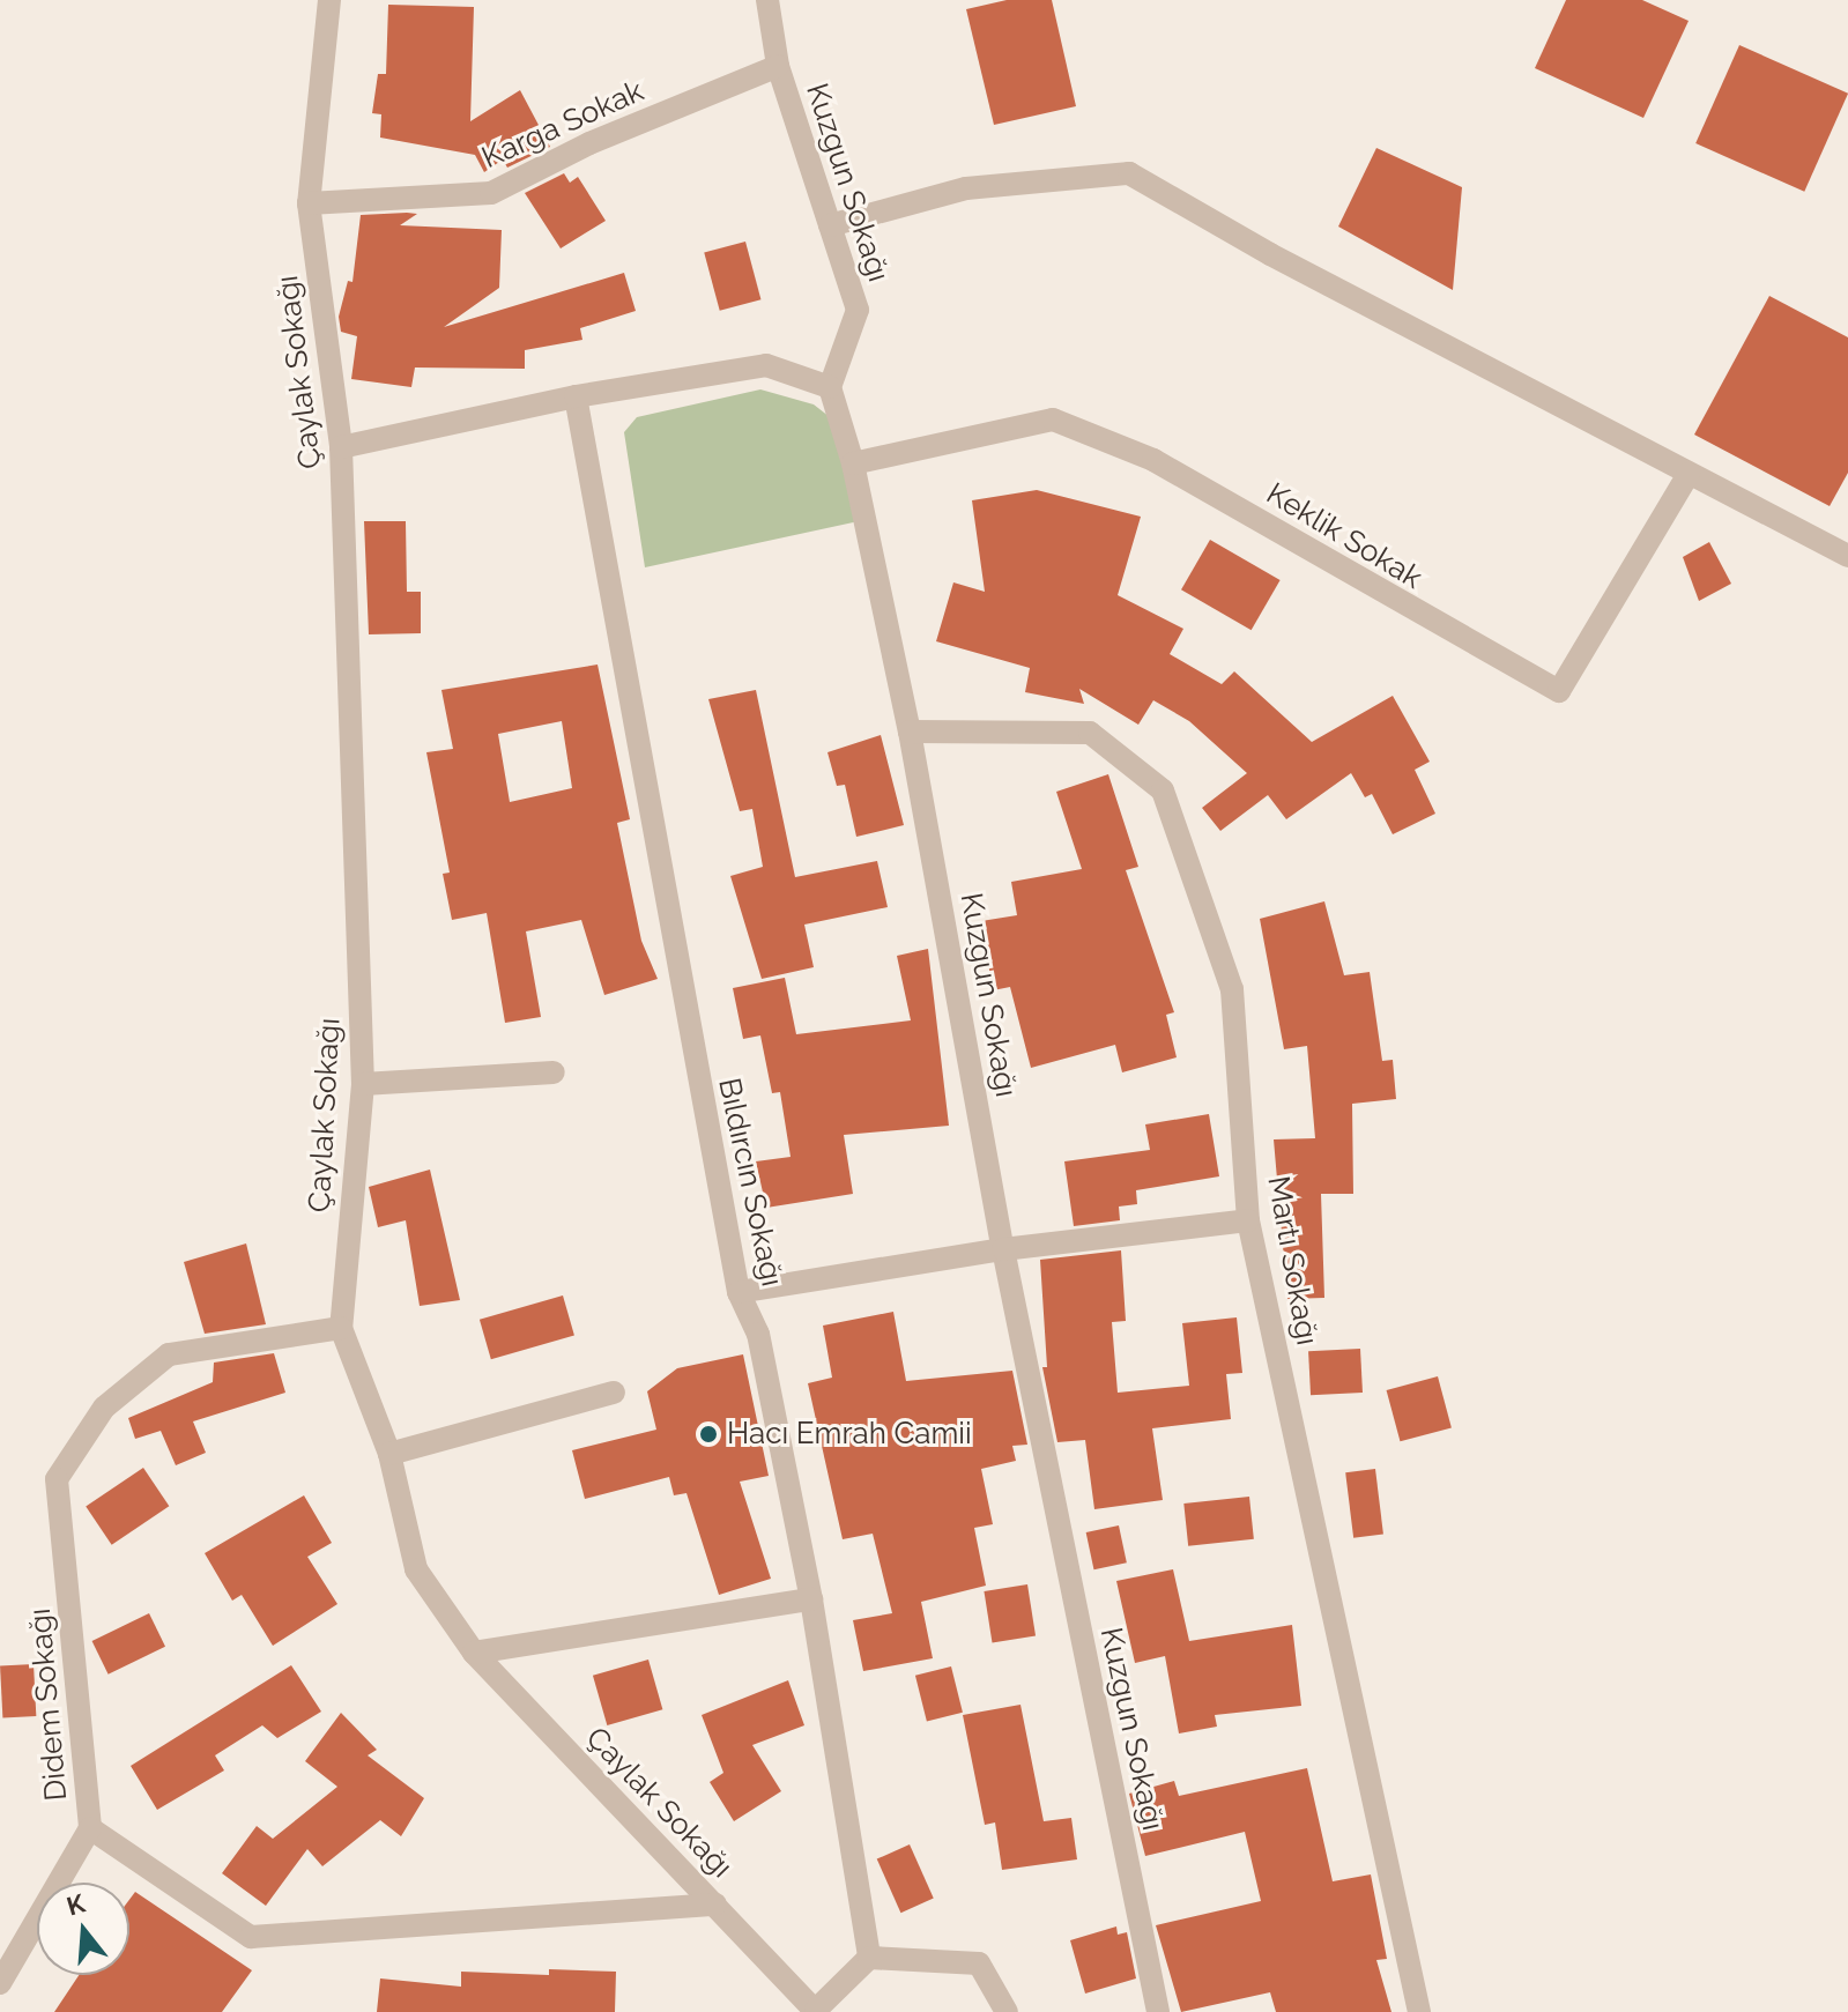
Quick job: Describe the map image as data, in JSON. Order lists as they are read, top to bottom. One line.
{"streets":{"street":["Karga Sokak","Kuzgun Sokağı","Çaylak Sokağı","Keklik Sokak","Bıldırcın Sokağı","Martı Sokağı","Didem Sokağı"]},"crossings":[["Karga Sokak","Kuzgun Sokağı"],["Karga Sokak","Çaylak Sokağı"],["Kuzgun Sokağı","Keklik Sokak"],["Kuzgun Sokağı","Martı Sokağı"],["Çaylak Sokağı","Didem Sokağı"]],"places":["Hacı Emrah Camii"],"north":"top"}
